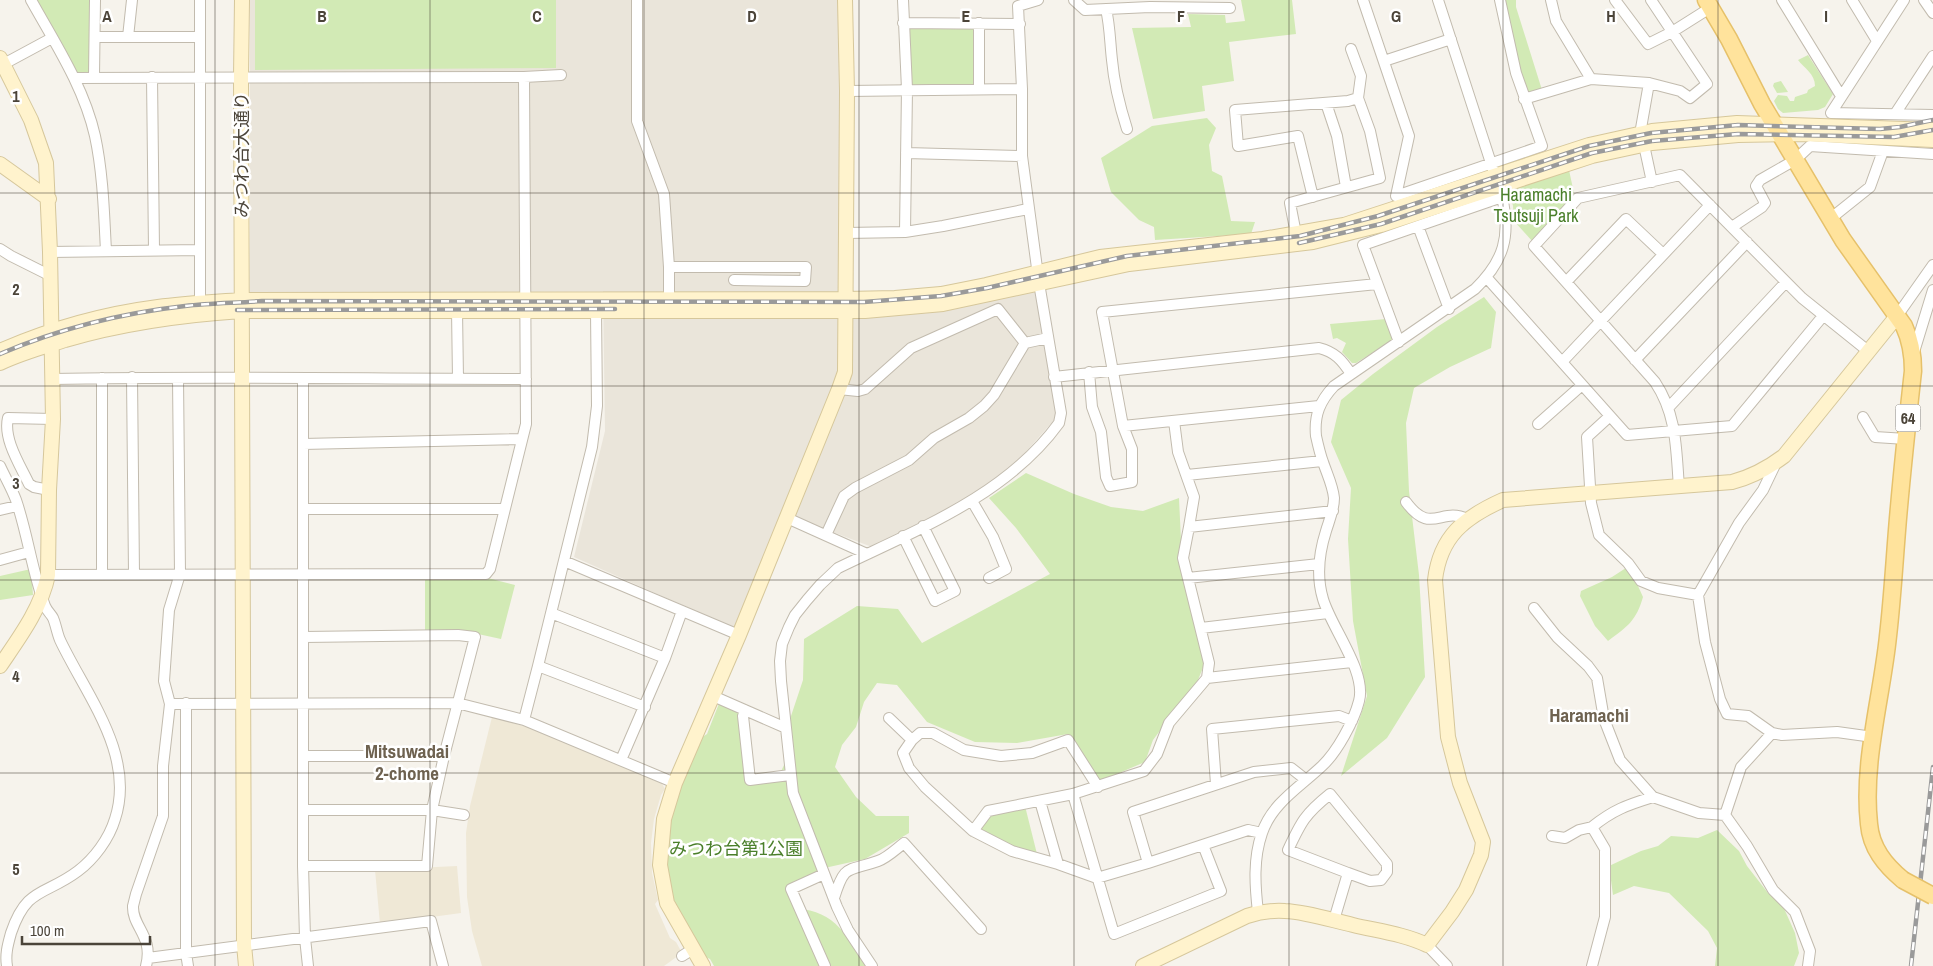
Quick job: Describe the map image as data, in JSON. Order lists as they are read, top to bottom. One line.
{"streets":{"main road":["64"],"street":["みつわ台大通り"]},"districts":["Haramachi","Mitsuwadai 2-chome"],"parks":["Haramachi Tsutsuji Park","みつわ台第1公園"],"scale_bar":"100 m","grid":{"columns":["A","B","C","D","E","F","G","H","I"],"rows":["1","2","3","4","5"]}}
